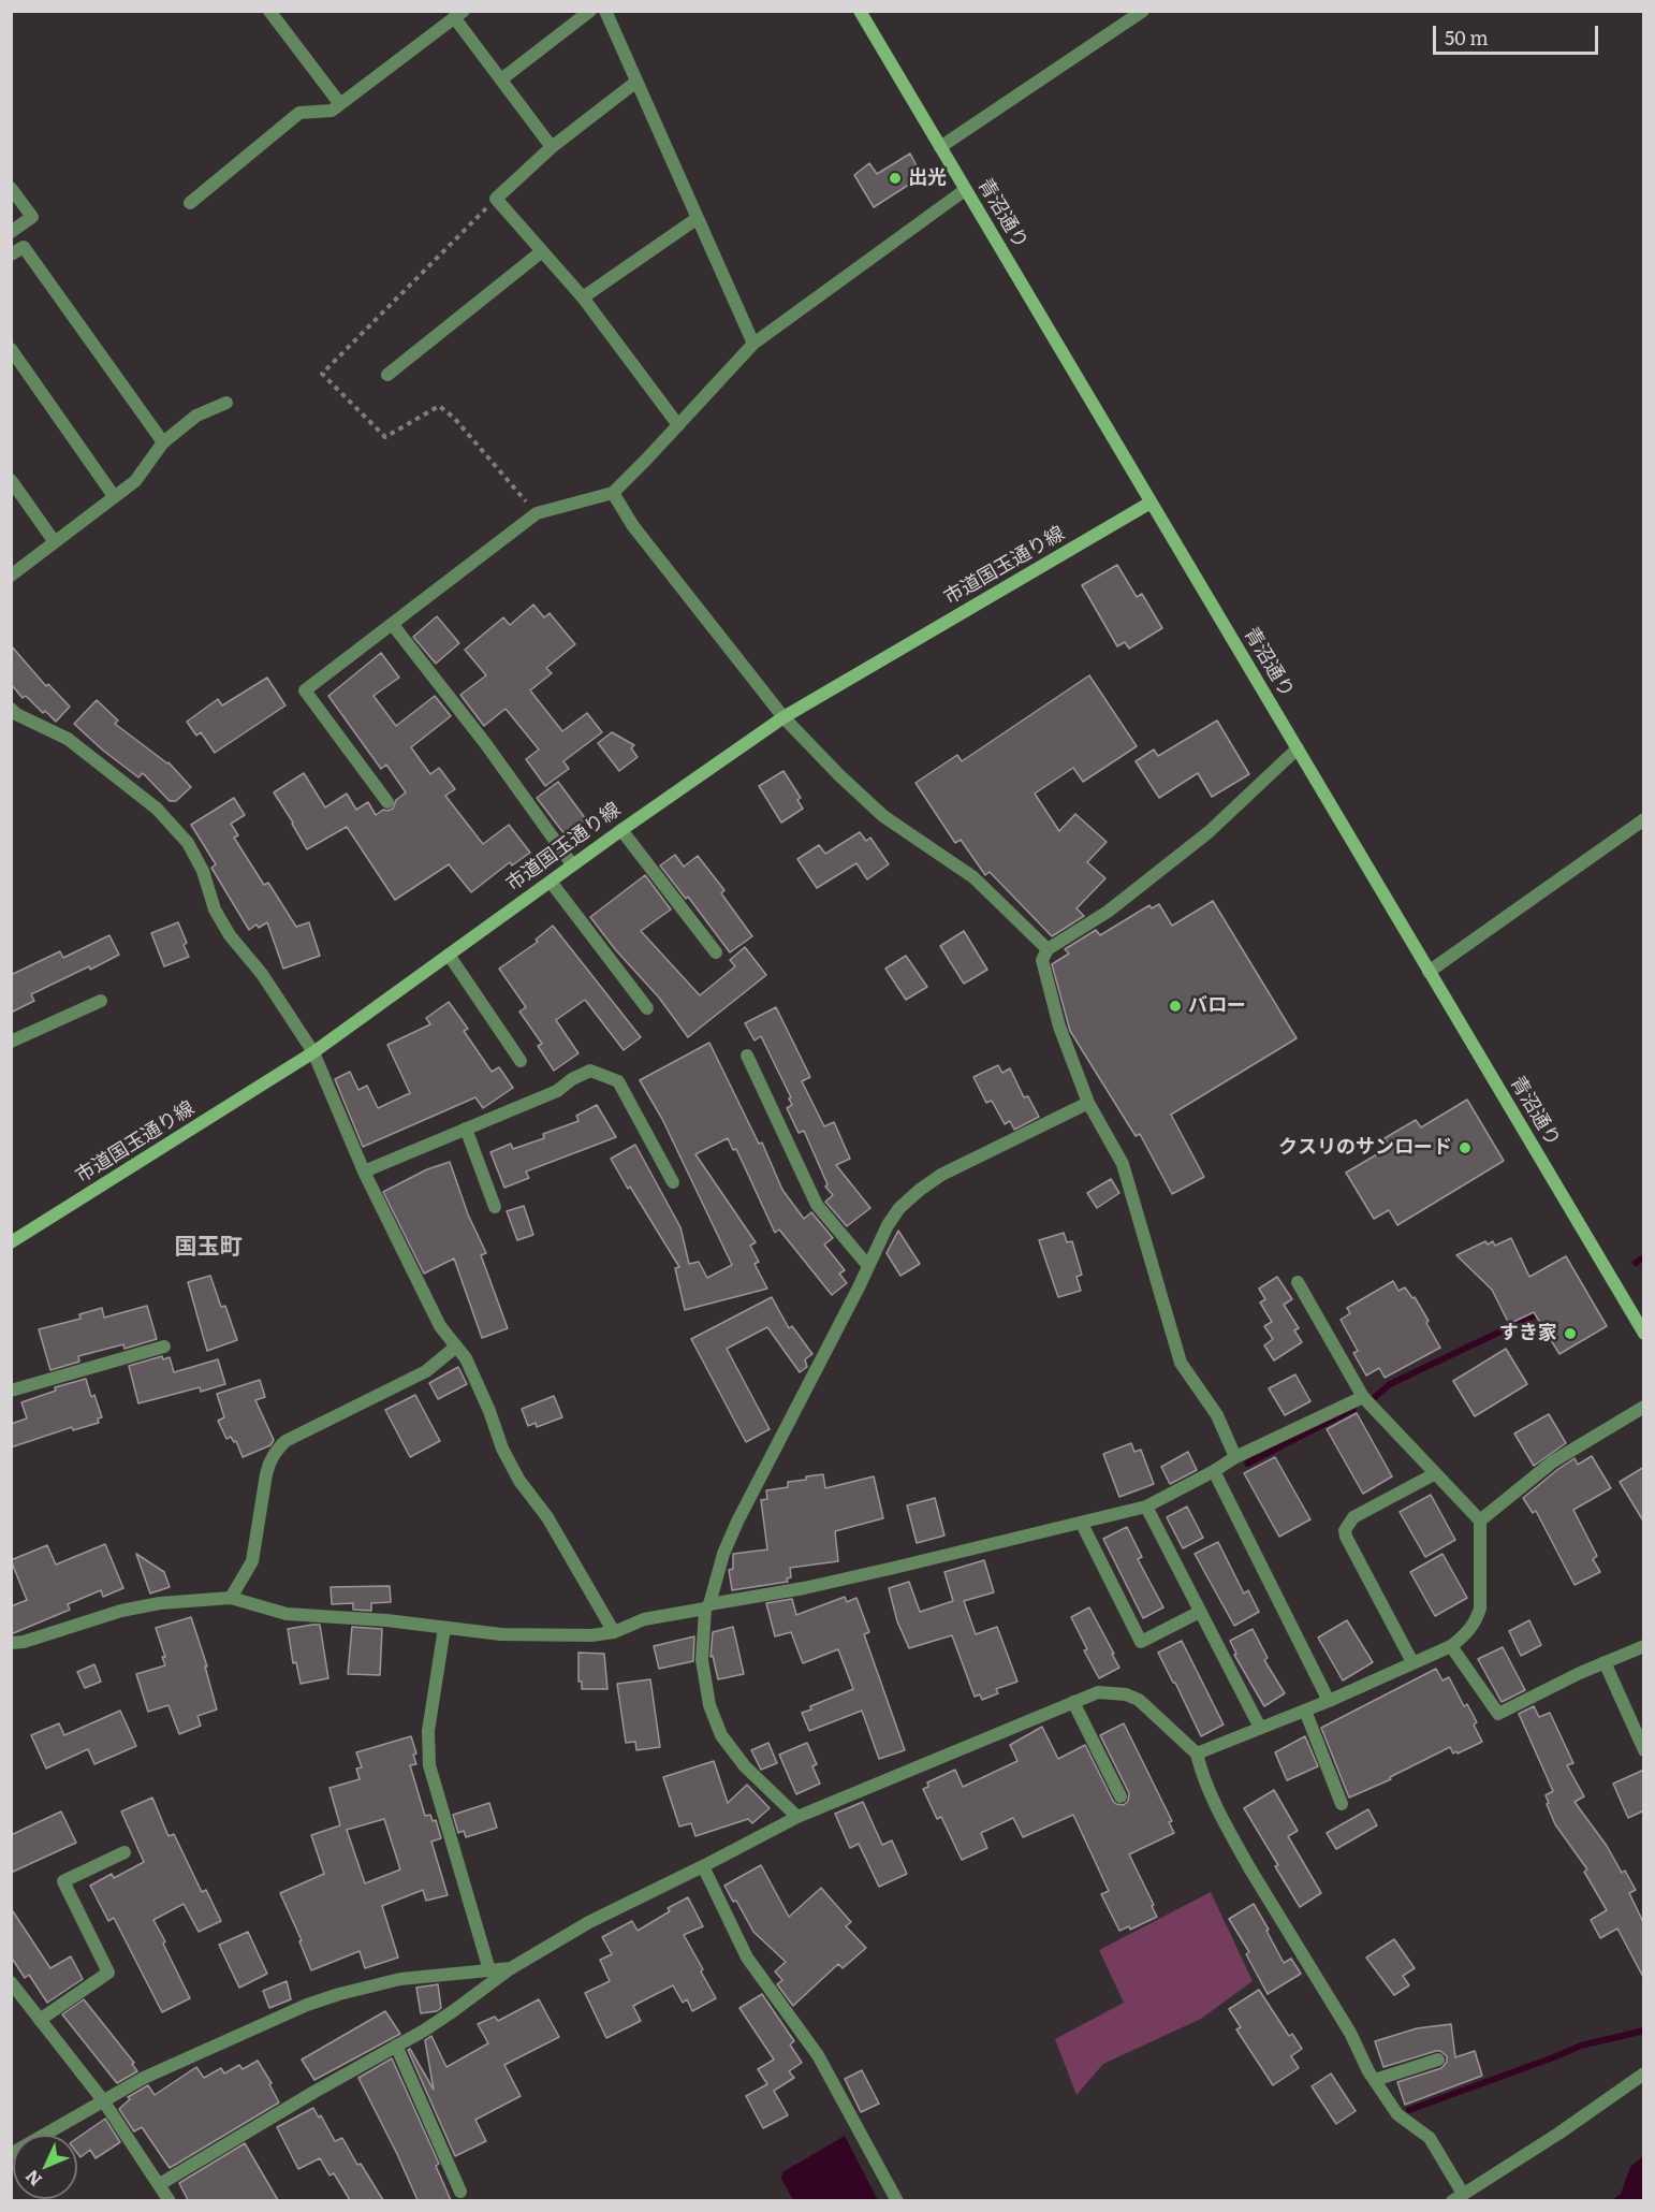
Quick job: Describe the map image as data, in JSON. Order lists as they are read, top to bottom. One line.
{"streets":{"street":["青沼通り","市道国玉通り線"]},"crossings":[["青沼通り","市道国玉通り線"]],"districts":["国玉町"],"places":["出光","バロー","クスリのサンロード","すき家"],"scale_bar":"50 m","north":"bottom left"}
